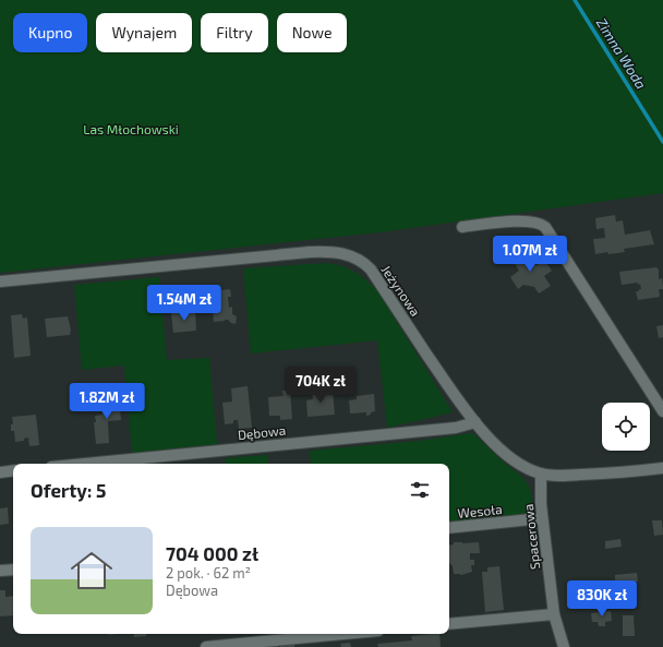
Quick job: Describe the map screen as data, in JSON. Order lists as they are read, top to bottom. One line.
{"streets":{"street":["Jeżynowa","Dębowa","Wesoła","Spacerowa"]},"crossings":[["Jeżynowa","Dębowa"],["Jeżynowa","Spacerowa"],["Wesoła","Spacerowa"]],"water":["Zimna Woda"],"parks":["Las Młochowski"],"page":{"chip":["Kupno","Wynajem","Filtry","Nowe"],"price":["1.07M zł","1.54M zł","704K zł","1.82M zł","830K zł"],"heading":"Oferty: 5","list":[{"name":"704 000 zł","note":"2 pok. · 62 m² · Dębowa"}]}}
